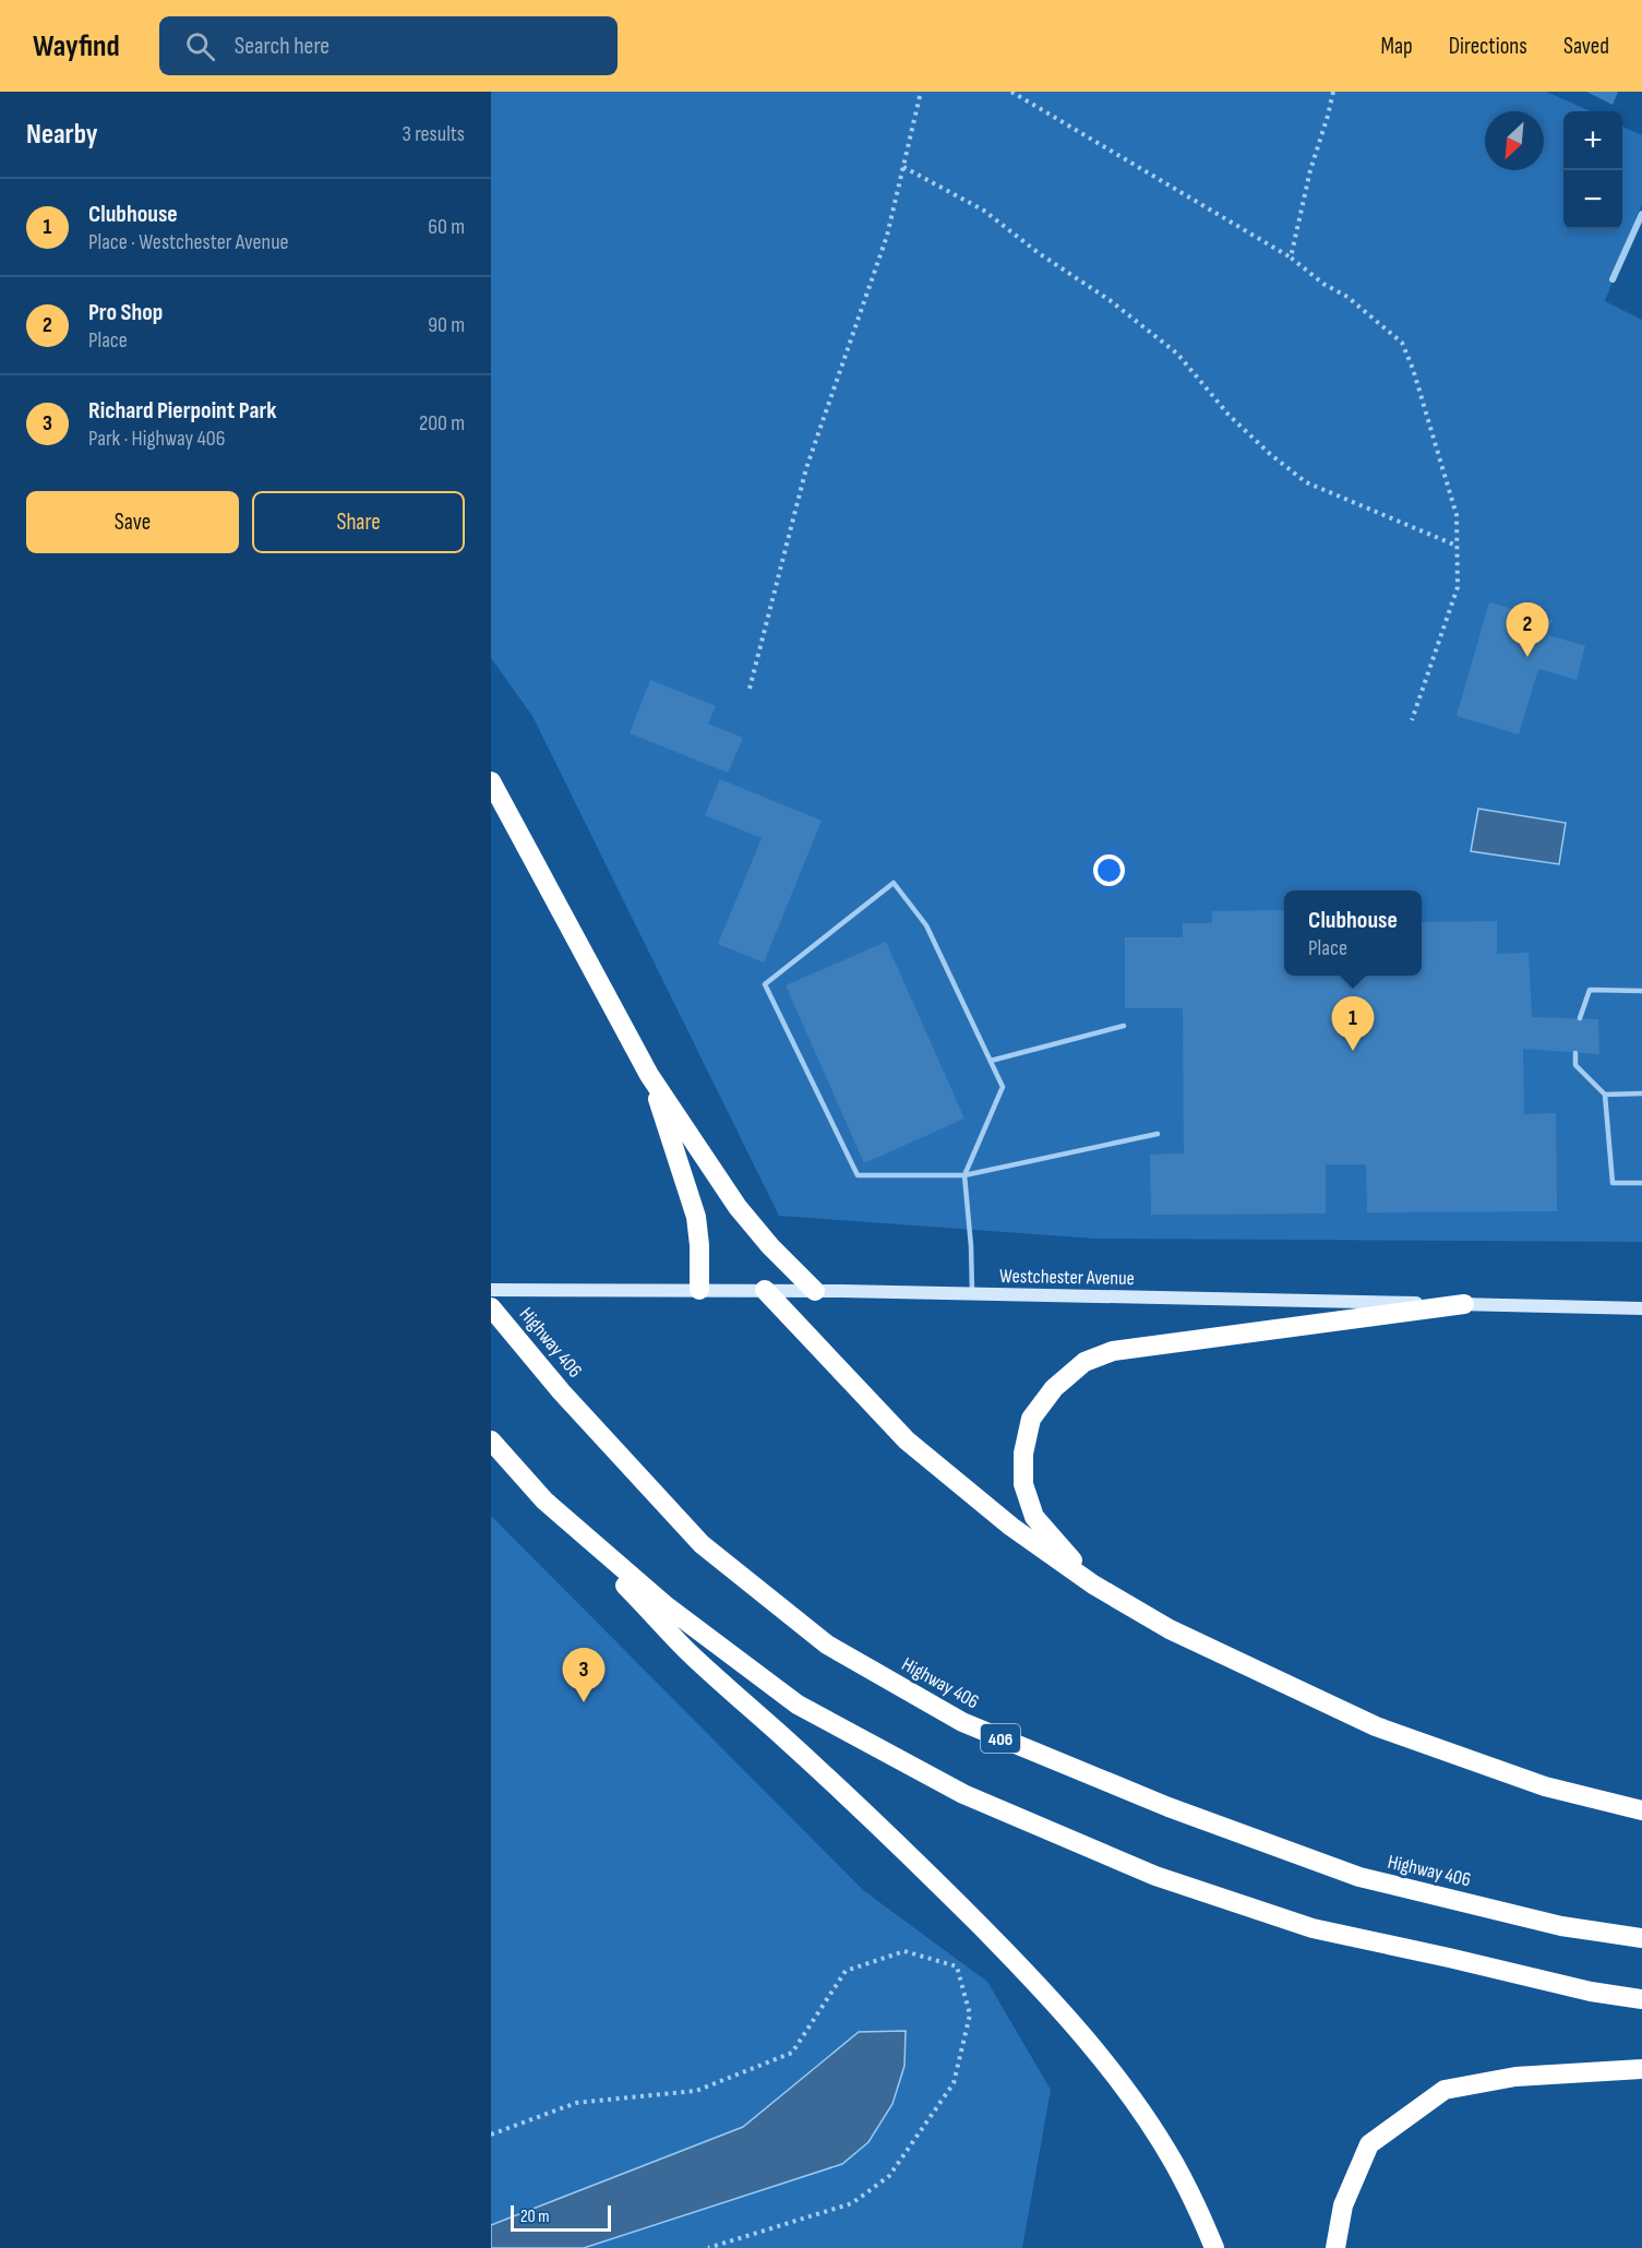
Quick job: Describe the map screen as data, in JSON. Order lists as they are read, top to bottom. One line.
{"streets":{"highway":["Highway 406","406"],"main road":["Westchester Avenue"]},"scale_bar":"20 m","north":"bottom left","page":{"header":"Wayfind","search":"Search here","nav":["Map","Directions","Saved"],"heading":["Nearby","3 results"],"map_buttons":["+","−"],"list":[{"mark":"1","name":"Clubhouse","note":"Place · Westchester Avenue","value":"60 m"},{"mark":"2","name":"Pro Shop","note":"Place","value":"90 m"},{"mark":"3","name":"Richard Pierpoint Park","note":"Park · Highway 406","value":"200 m"}],"buttons":["Save","Share"],"pins":["2","1","3"],"popup":["Clubhouse","Place"],"scale":"20 m"}}
